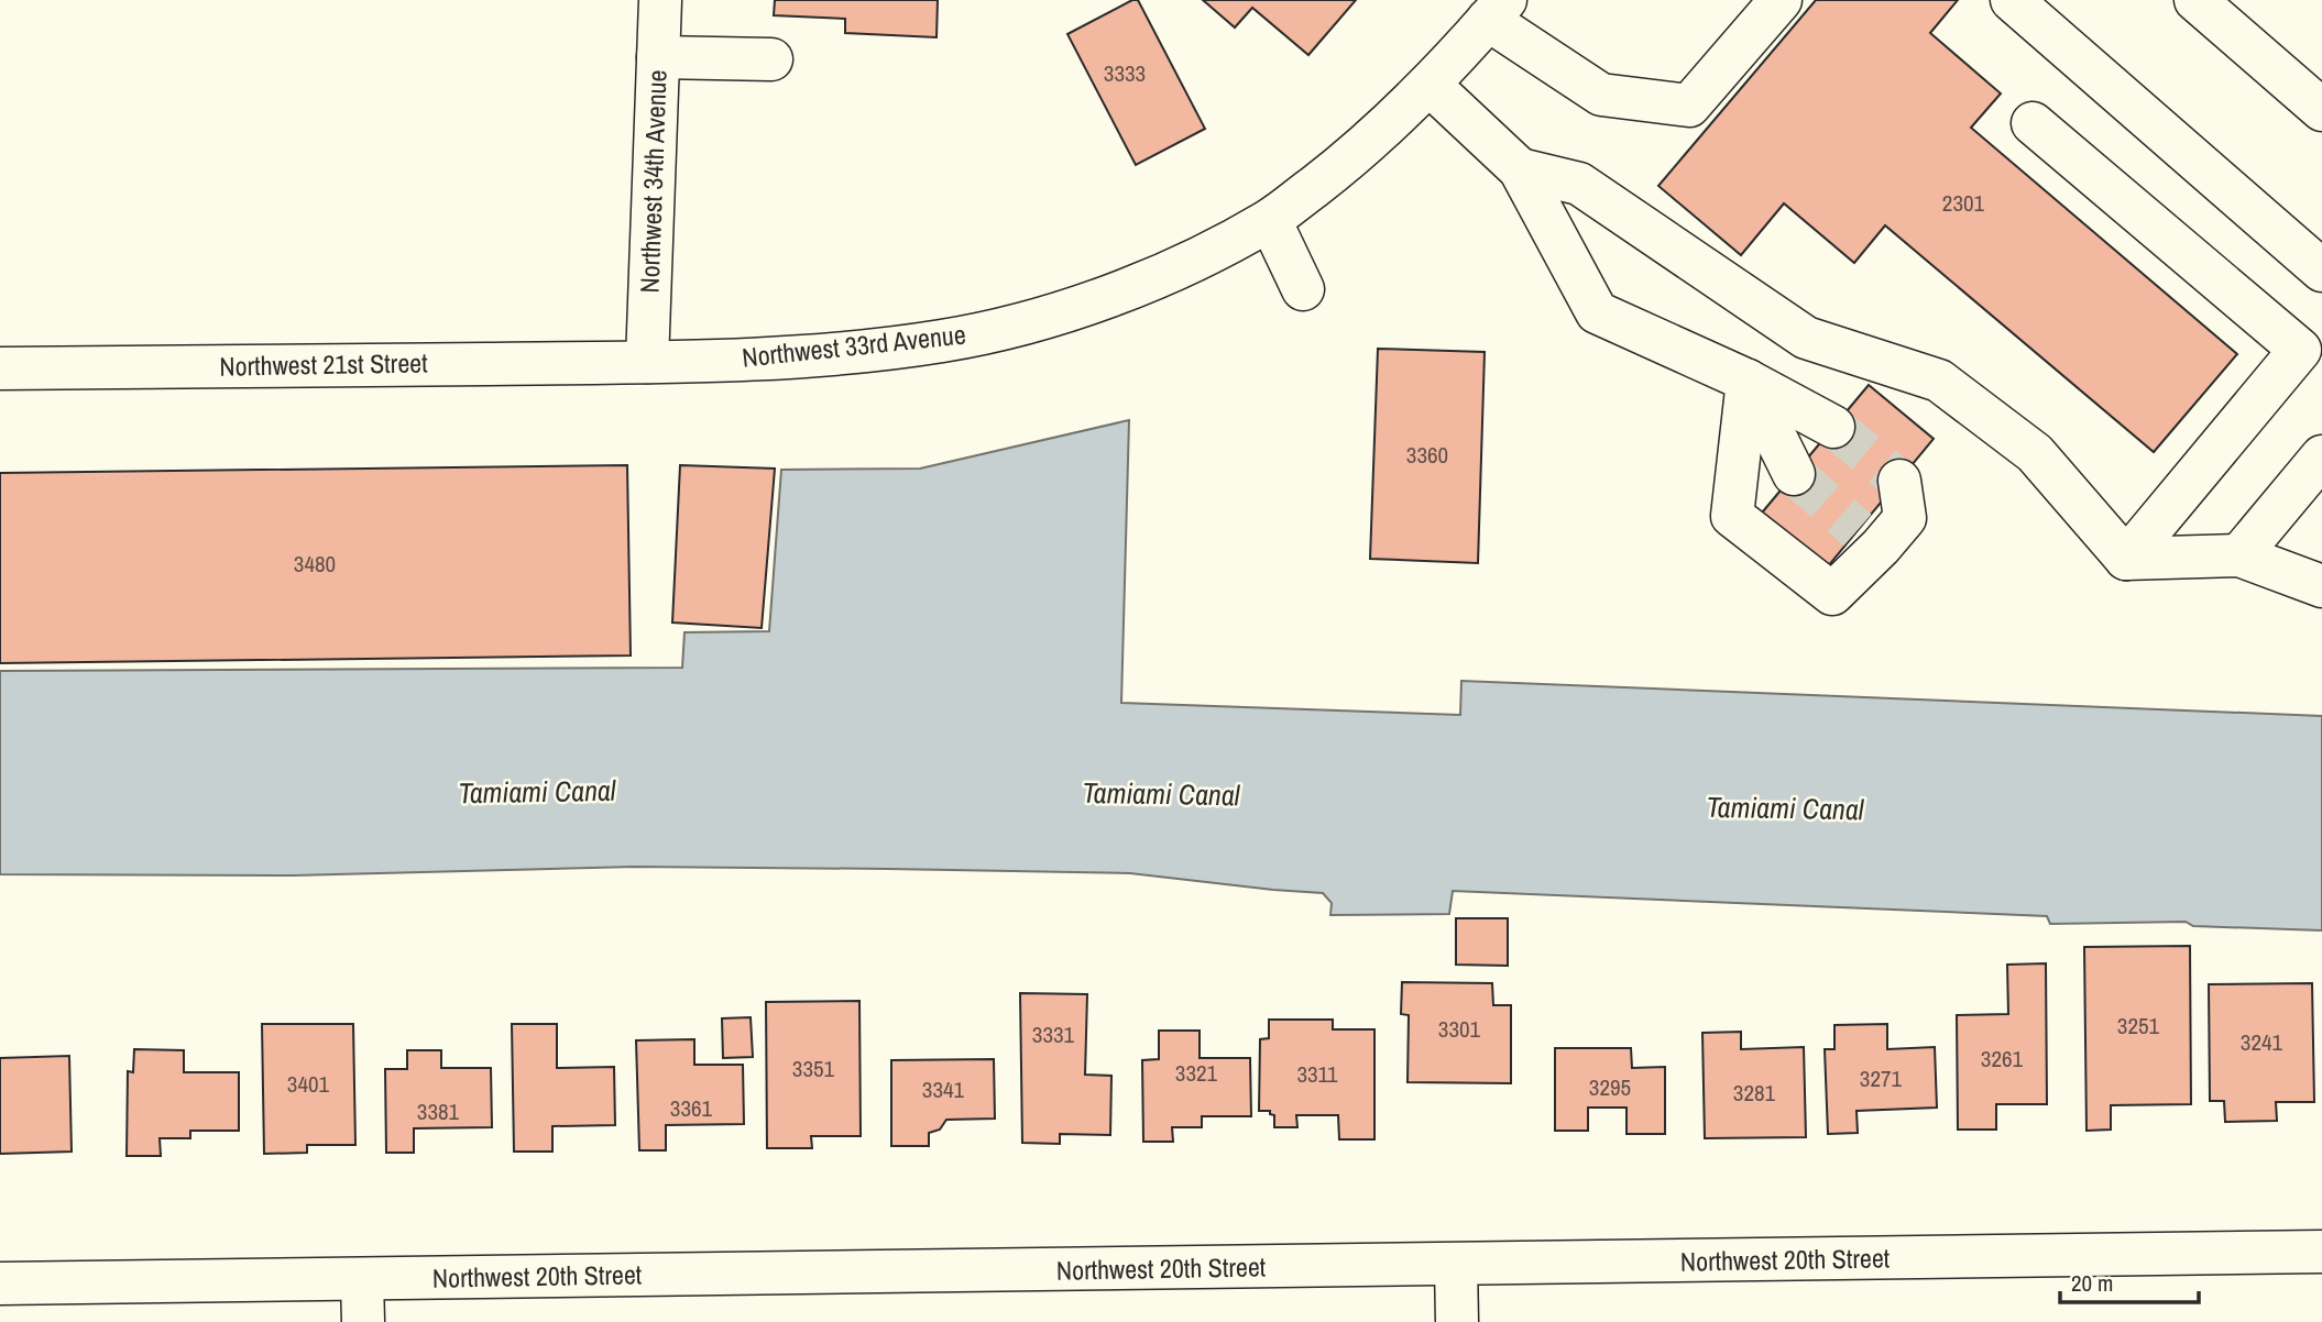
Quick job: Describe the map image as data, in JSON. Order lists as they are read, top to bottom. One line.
{"streets":{"street":["Northwest 34th Avenue","Northwest 33rd Avenue","Northwest 21st Street","Northwest 20th Street"]},"crossings":[["Northwest 34th Avenue","Northwest 33rd Avenue"],["Northwest 34th Avenue","Northwest 21st Street"],["Northwest 33rd Avenue","Northwest 21st Street"]],"water":["Tamiami Canal"],"house_numbers":["3333","2301","3360","3480","3251","3301","3331","3241","3261","3351","3321","3311","3271","3401","3295","3341","3281","3361","3381"],"scale_bar":"20 m"}
